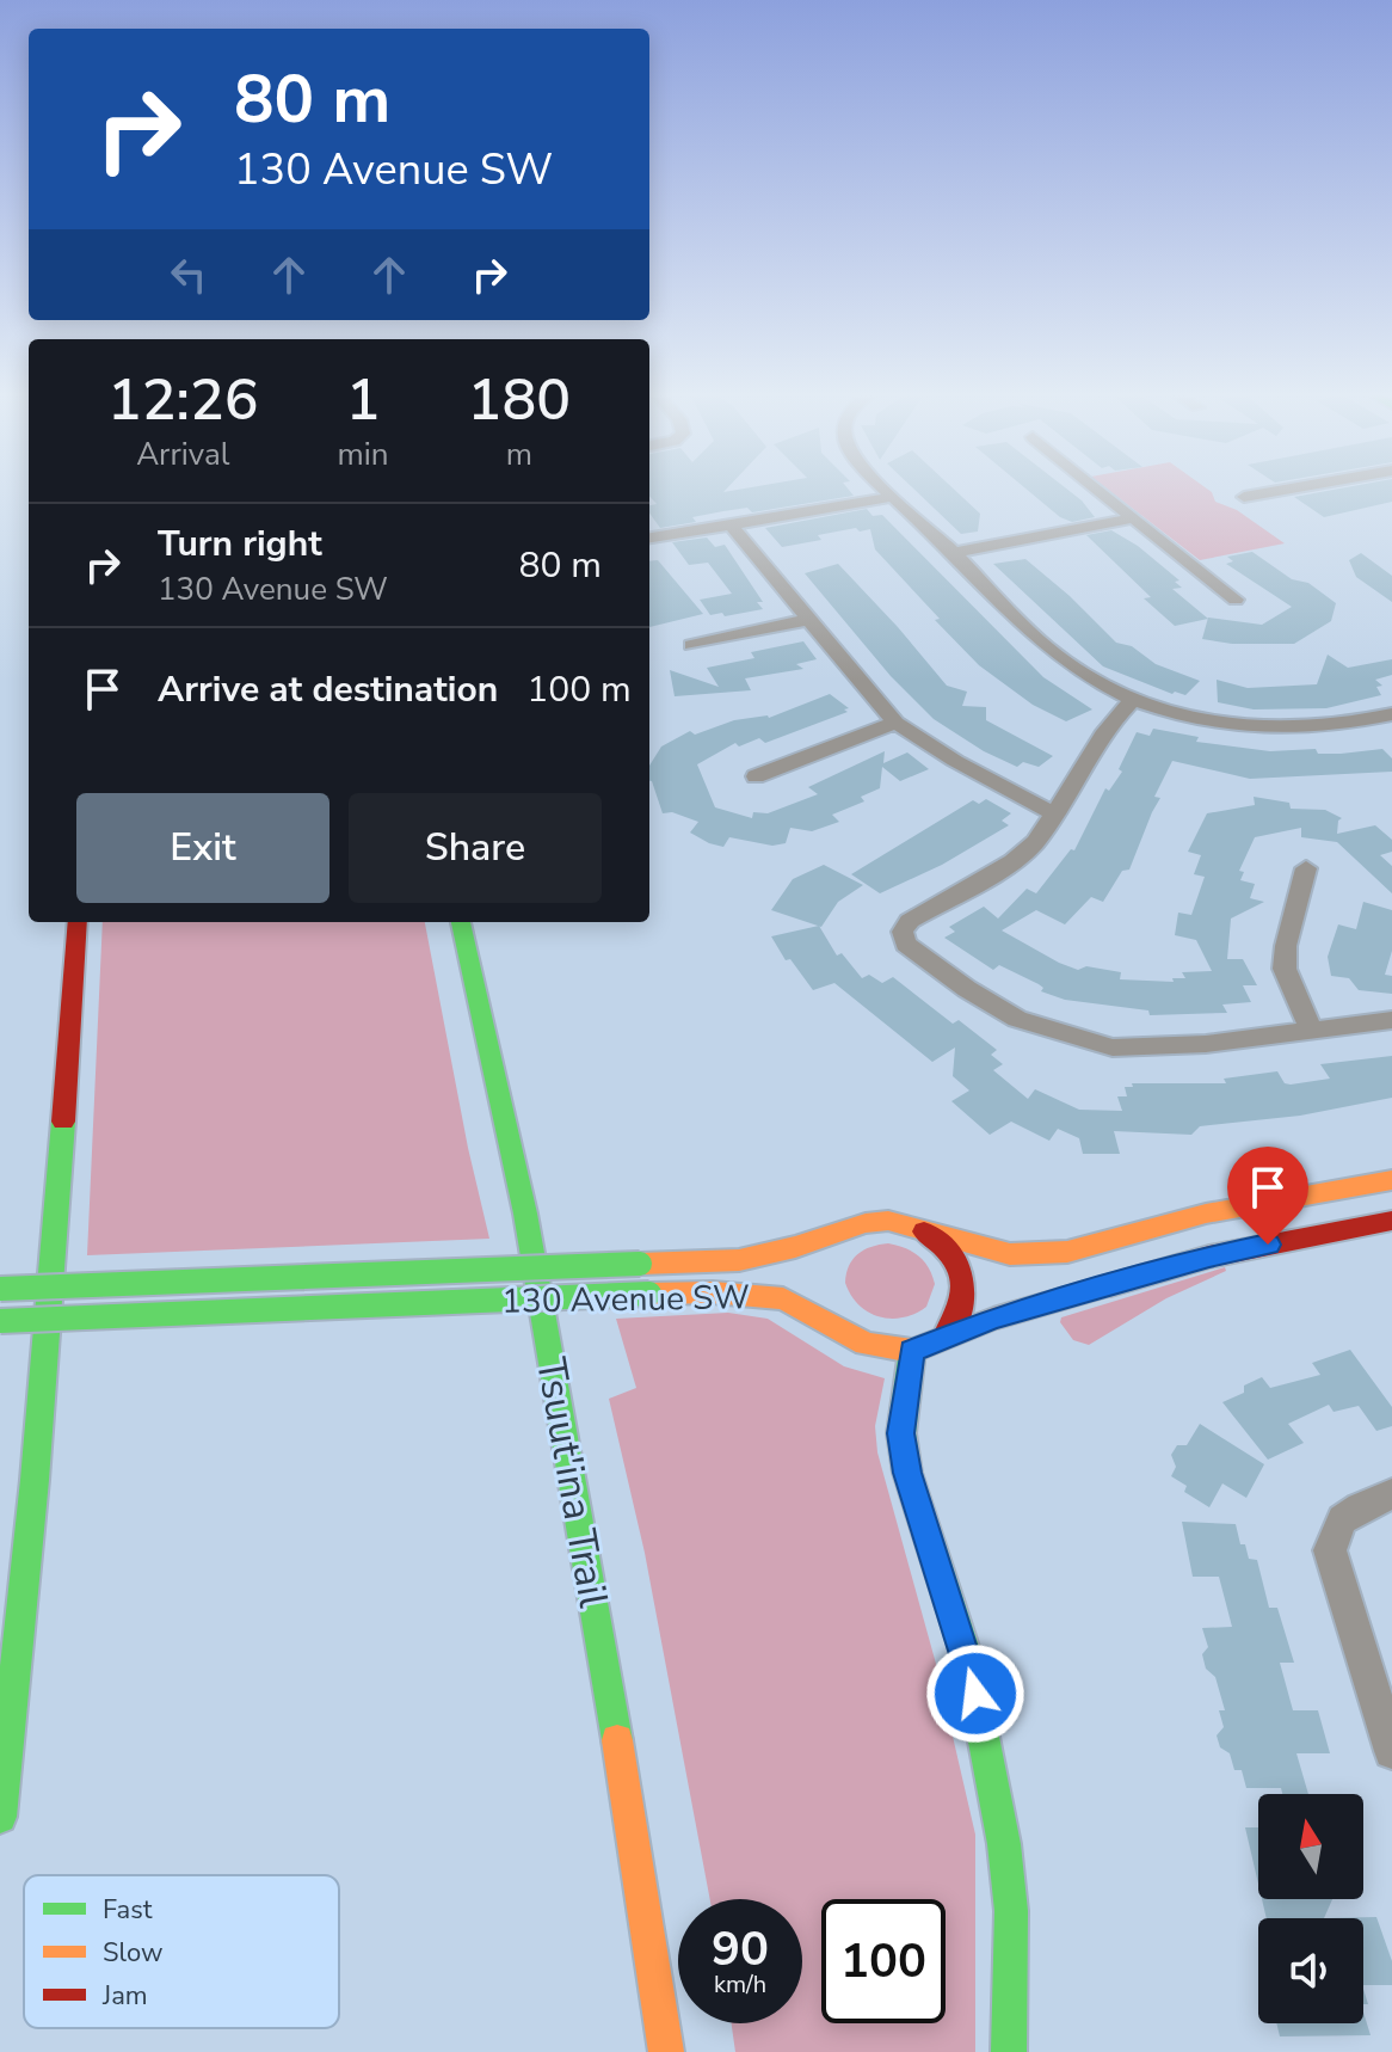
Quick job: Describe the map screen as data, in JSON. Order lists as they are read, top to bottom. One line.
{"streets":{"main road":["130 Avenue SW","Tsuut'ina Trail"]},"legend":["Fast","Slow","Jam"],"north":"top","page":{"turn":["80 m","130 Avenue SW"],"eta":["12:26","Arrival","1","min","180","m"],"list":[{"name":"Turn right","note":"130 Avenue SW","value":"80 m"},{"name":"Arrive at destination","value":"100 m"}],"buttons":["Exit","Share"],"speed":"90 km/h","limit":"100"}}
